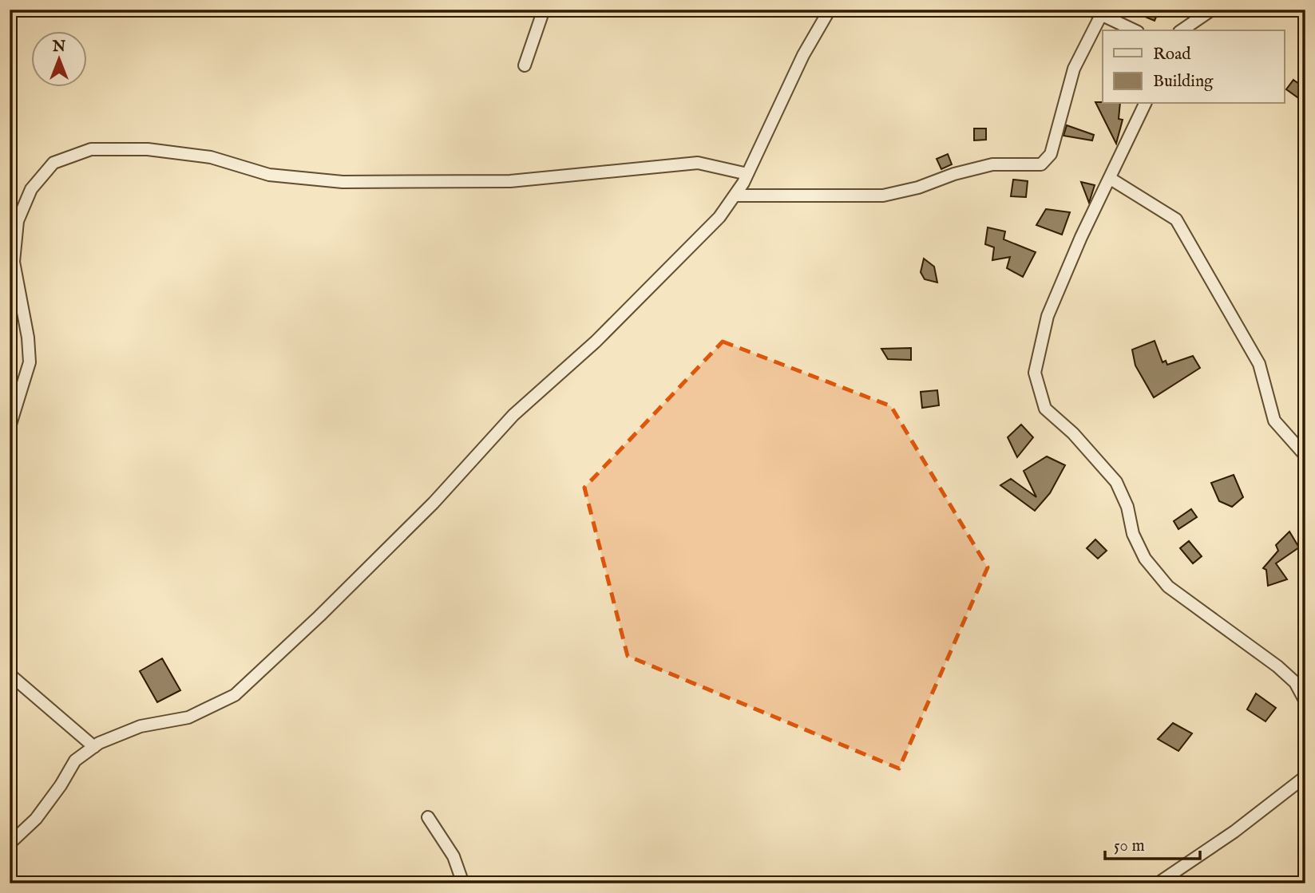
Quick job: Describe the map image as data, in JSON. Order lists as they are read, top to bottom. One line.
{"legend":["Road","Building"],"scale_bar":"50 m","north":"top"}
